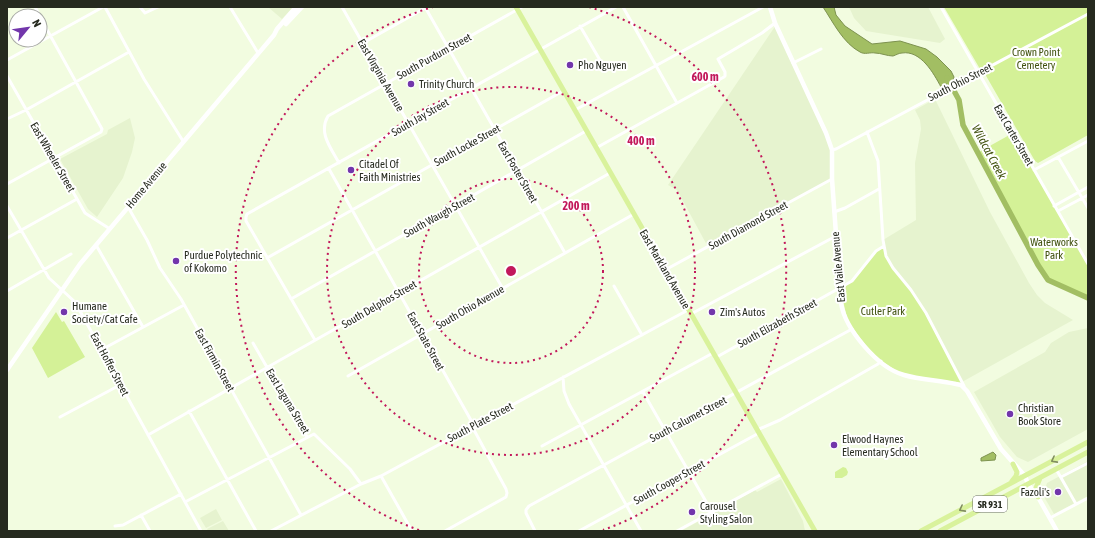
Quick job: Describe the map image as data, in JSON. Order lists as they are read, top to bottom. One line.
{"streets":{"main road":["East Markland Avenue","SR 931"],"street":["South Purdum Street","East Virginia Avenue","South Ohio Street","South Jay Street","East Carter Street","South Locke Street","East Wheeler Street","East Foster Street","Home Avenue","South Waugh Street","South Diamond Street","East Vaile Avenue","South Delphos Street","South Ohio Avenue","South Elizabeth Street","East State Street","East Firmin Street","East Hoffer Street","East Laguna Street","South Calumet Street","South Plate Street","South Cooper Street"]},"crossings":[["South Purdum Street","East Virginia Avenue"],["South Purdum Street","South Jay Street"],["South Purdum Street","East Foster Street"],["South Purdum Street","East Markland Avenue"],["East Virginia Avenue","South Jay Street"],["East Virginia Avenue","South Locke Street"],["East Virginia Avenue","South Waugh Street"],["East Virginia Avenue","South Delphos Street"],["East Virginia Avenue","South Ohio Avenue"],["South Ohio Street","East Carter Street"],["South Ohio Street","East Vaile Avenue"],["South Jay Street","South Locke Street"],["South Jay Street","East Foster Street"],["South Jay Street","East Markland Avenue"],["South Jay Street","East State Street"],["South Locke Street","East Foster Street"],["South Locke Street","East Markland Avenue"],["South Locke Street","East State Street"],["East Wheeler Street","Home Avenue"],["East Foster Street","South Waugh Street"],["East Foster Street","South Delphos Street"],["East Foster Street","South Ohio Avenue"],["Home Avenue","East Firmin Street"],["Home Avenue","East Hoffer Street"],["South Waugh Street","East Markland Avenue"],["South Waugh Street","East State Street"],["South Diamond Street","East Vaile Avenue"],["South Diamond Street","East Markland Avenue"],["East Vaile Avenue","South Elizabeth Street"],["East Vaile Avenue","South Calumet Street"],["East Vaile Avenue","South Plate Street"],["East Vaile Avenue","South Cooper Street"],["East Markland Avenue","South Delphos Street"],["East Markland Avenue","South Ohio Avenue"],["East Markland Avenue","South Elizabeth Street"],["East Markland Avenue","South Calumet Street"],["East Markland Avenue","South Plate Street"],["East Markland Avenue","South Cooper Street"],["South Delphos Street","East State Street"],["South Delphos Street","East Firmin Street"],["South Delphos Street","East Hoffer Street"],["South Delphos Street","East Laguna Street"],["South Ohio Avenue","East State Street"],["East State Street","South Plate Street"],["East Firmin Street","South Plate Street"],["East Laguna Street","South Plate Street"]],"water":["Wildcat Creek"],"parks":["Crown Point Cemetery","Waterworks Park","Cutler Park"],"places":["Pho Nguyen","Trinity Church","Citadel Of Faith Ministries","Purdue Polytechnic of Kokomo","Humane Society/Cat Cafe","Zim's Autos","Christian Book Store","Elwood Haynes Elementary School","Fazoli's","Carousel Styling Salon"],"north":"top right","rings":["600 m","400 m","200 m"]}
